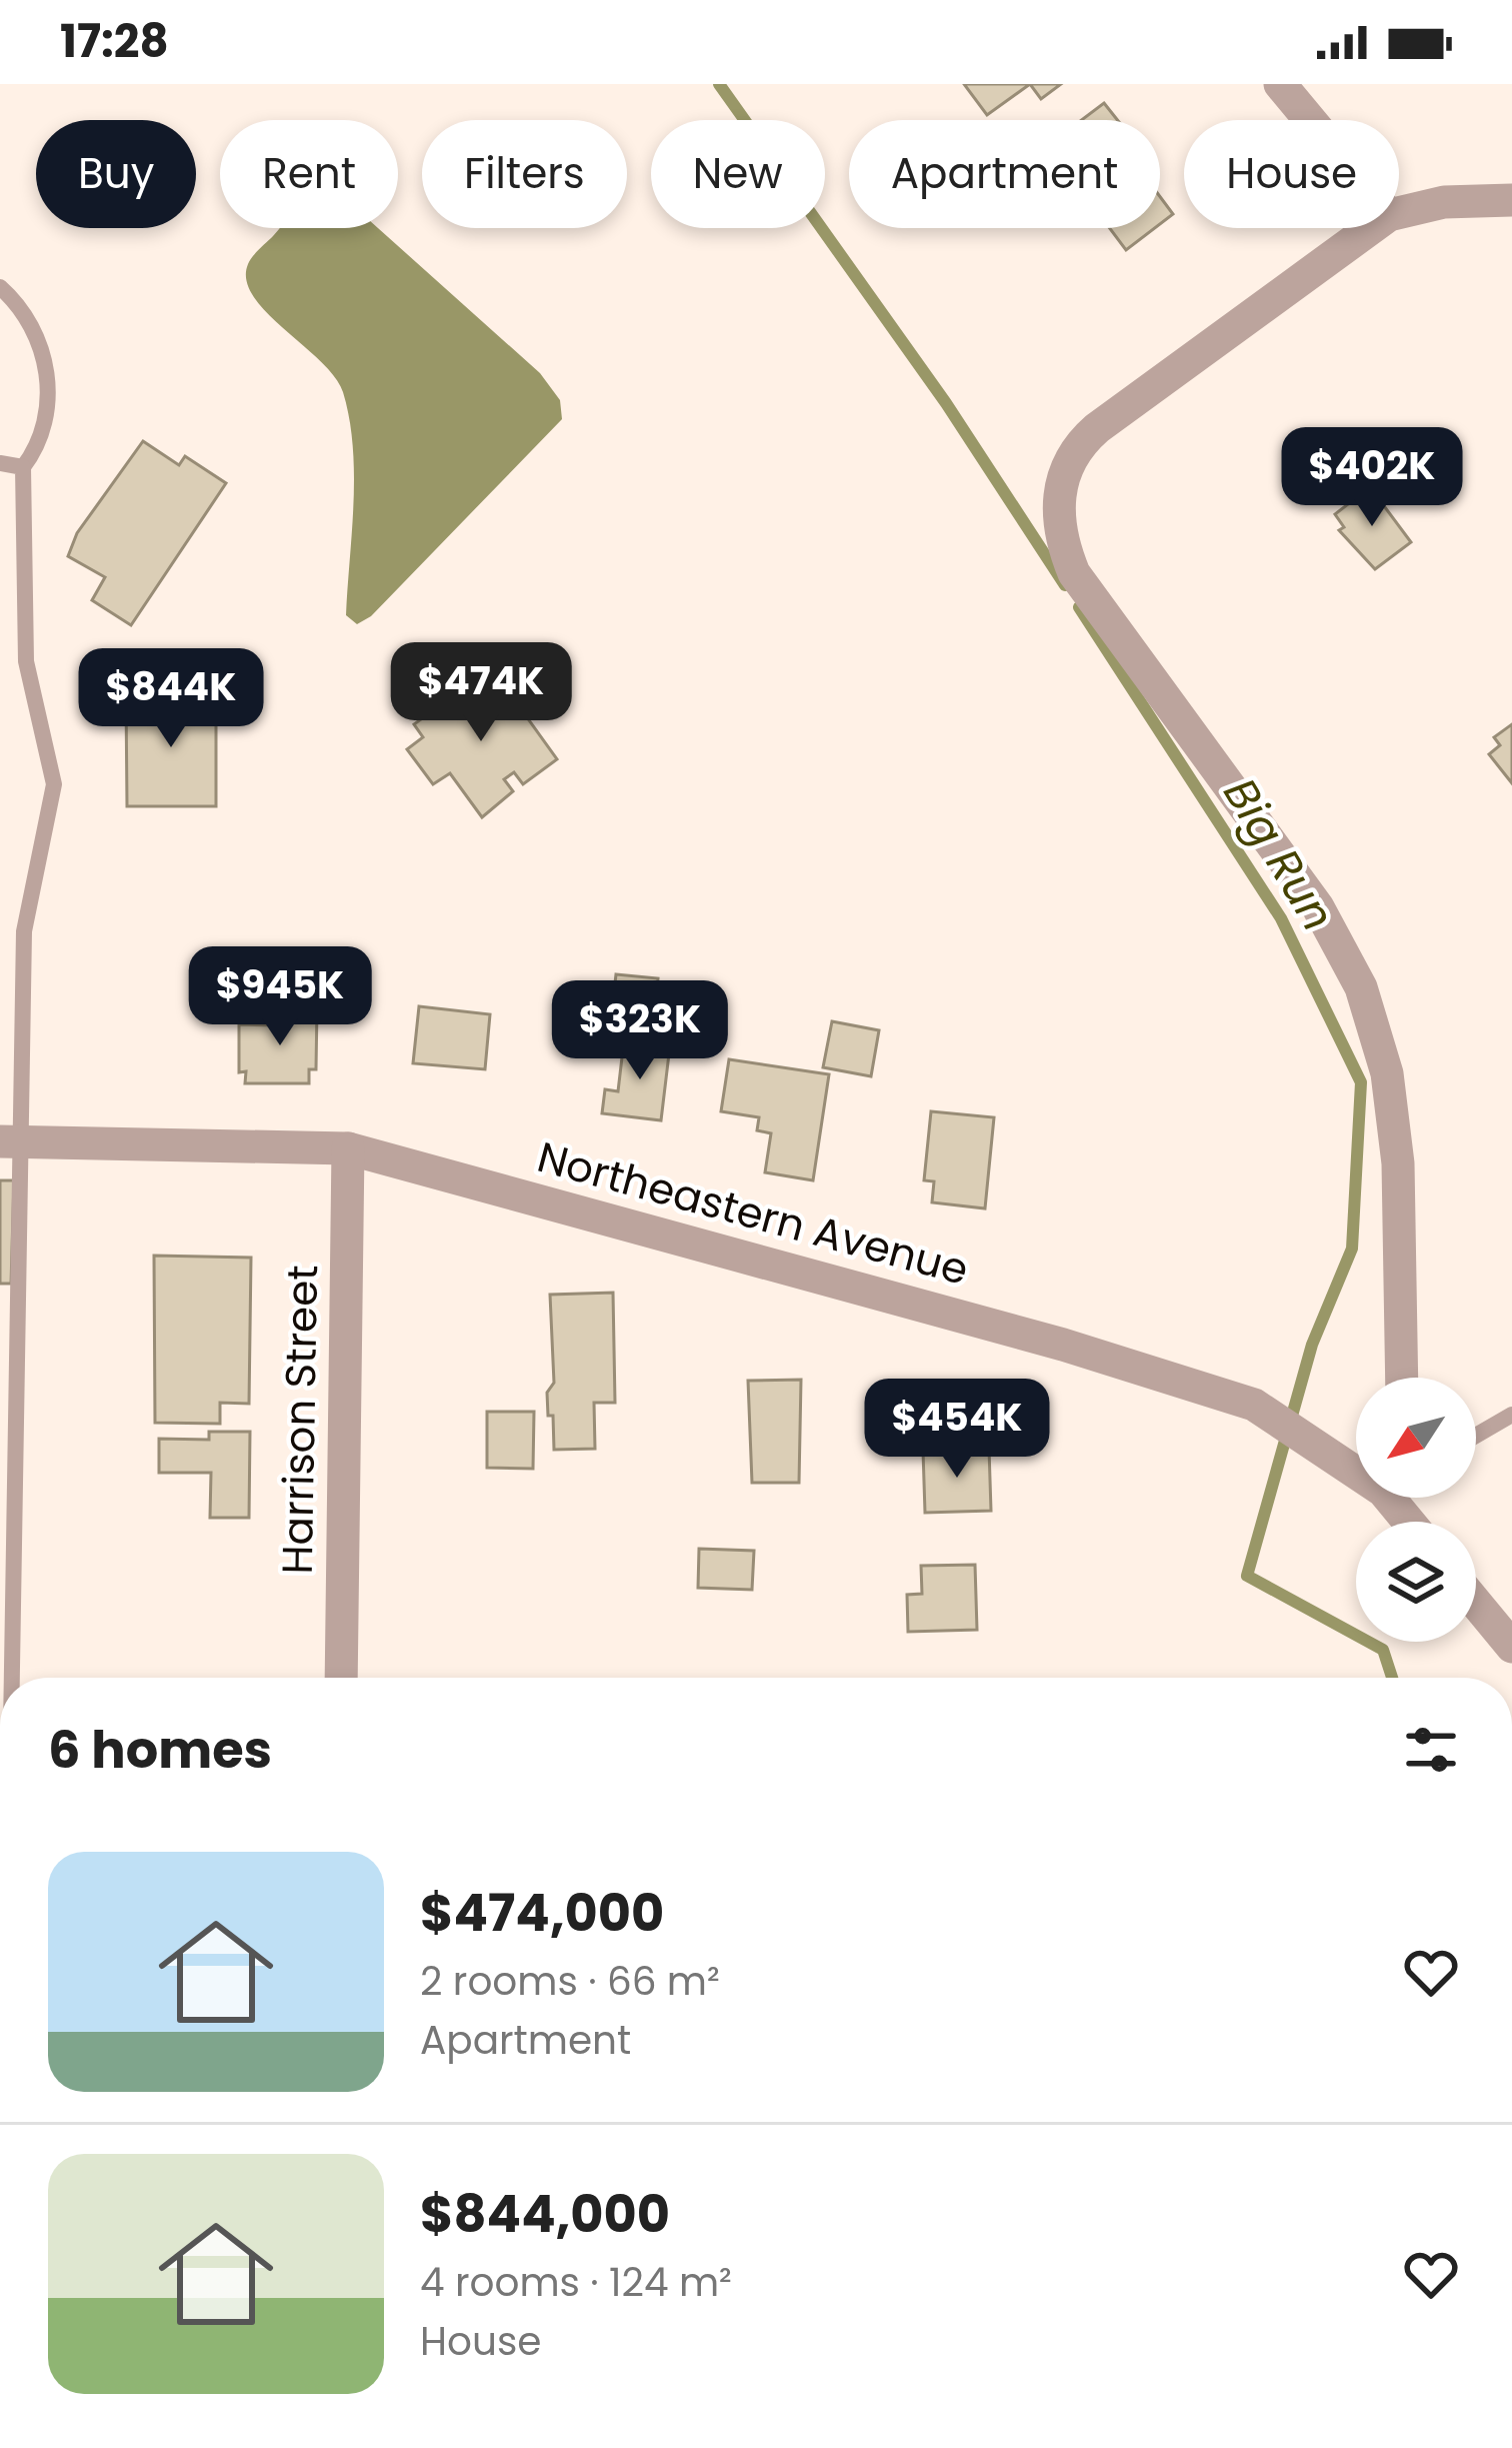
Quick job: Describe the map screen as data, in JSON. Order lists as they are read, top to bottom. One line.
{"streets":{"street":["Northeastern Avenue","Harrison Street"]},"crossings":[["Northeastern Avenue","Harrison Street"]],"water":["Big Run"],"north":"bottom left","page":{"status":"17:28","chip":["Buy","Rent","Filters","New","Apartment","House"],"price":["$402K","$474K","$844K","$945K","$323K","$454K"],"heading":"6 homes","list":[{"name":"$474,000","note":"2 rooms · 66 m² · Apartment"},{"name":"$844,000","note":"4 rooms · 124 m² · House"}]}}
